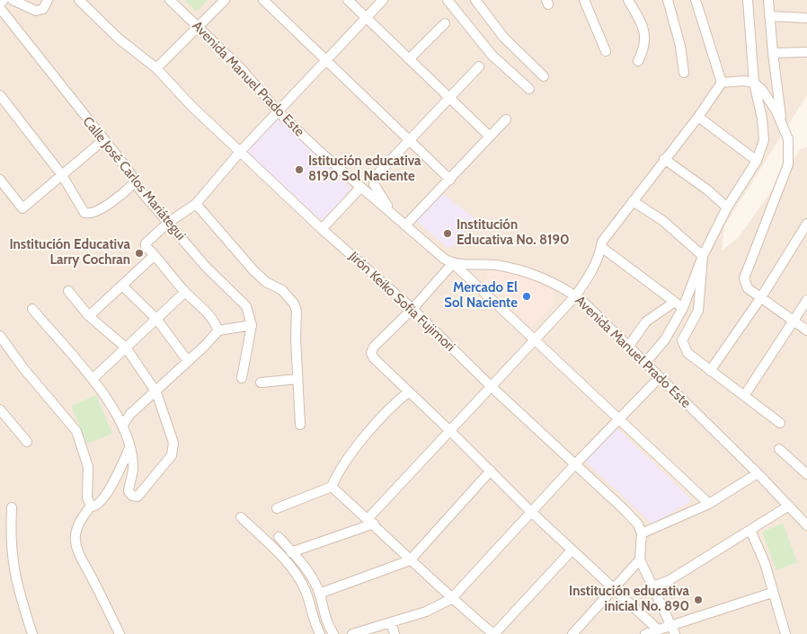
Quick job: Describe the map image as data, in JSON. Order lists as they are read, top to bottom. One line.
{"streets":{"street":["Avenida Manuel Prado Este","Calle José Carlos Mariátegui","Jirón Keiko Sofia Fujimori"]},"places":["Istitución educativa 8190 Sol Naciente","Institución Educativa No. 8190","Institución Educativa Larry Cochran","Mercado El Sol Naciente","Institución educativa inicial No. 890"]}
